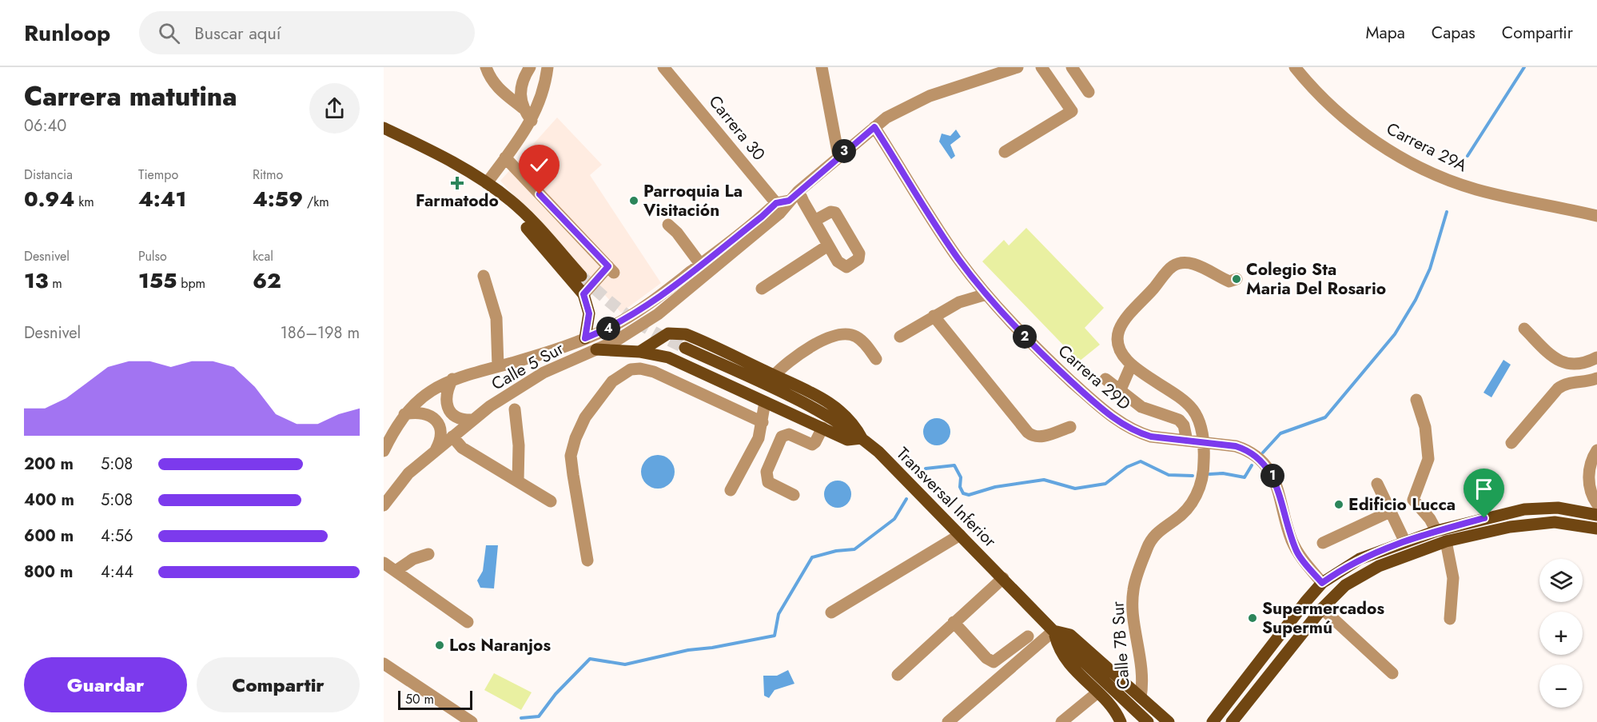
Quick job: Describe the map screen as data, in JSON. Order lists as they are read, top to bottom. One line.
{"streets":{"main road":["Transversal Inferior"],"street":["Carrera 30","Carrera 29A","Calle 5 Sur","Carrera 29D","Calle 7B Sur"]},"crossings":[["Carrera 30","Calle 5 Sur"],["Calle 5 Sur","Carrera 29D"],["Carrera 29D","Calle 7B Sur"]],"places":{"health":["Farmatodo"],"other":["Parroquia La Visitación","Colegio Sta Maria Del Rosario","Edificio Lucca","Supermercados Supermú","Los Naranjos"]},"scale_bar":"50 m","page":{"header":"Runloop","search":"Buscar aquí","nav":["Mapa","Capas","Compartir"],"heading":["Carrera matutina","06:40"],"pins":["3","4","2","1"],"stats":[["Distancia","0.94 km"],["Tiempo","4:41"],["Ritmo","4:59 /km"],["Desnivel","13 m"],["Pulso","155 bpm"],["kcal","62"]],"chart":["Desnivel","186–198 m"],"list":[{"name":"200 m","note":"5:08"},{"name":"400 m","note":"5:08"},{"name":"600 m","note":"4:56"},{"name":"800 m","note":"4:44"}],"map_buttons":["+","−"],"buttons":["Guardar","Compartir"],"scale":"50 m"}}
